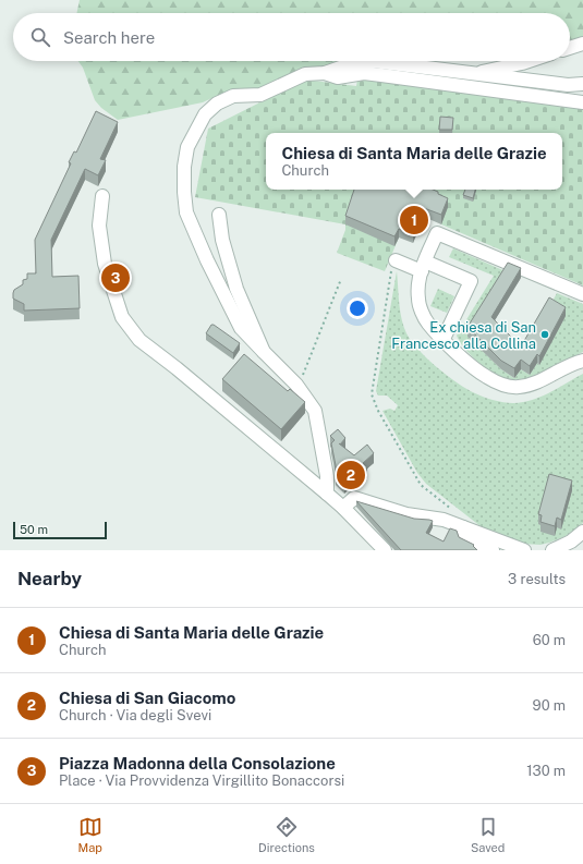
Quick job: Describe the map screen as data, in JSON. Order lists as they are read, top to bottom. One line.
{"places":["Ex chiesa di San Francesco alla Collina"],"scale_bar":"50 m","page":{"search":"Search here","popup":["Chiesa di Santa Maria delle Grazie","Church"],"pins":["1","3","2"],"scale":"50 m","heading":["Nearby","3 results"],"list":[{"mark":"1","name":"Chiesa di Santa Maria delle Grazie","note":"Church","value":"60 m"},{"mark":"2","name":"Chiesa di San Giacomo","note":"Church · Via degli Svevi","value":"90 m"},{"mark":"3","name":"Piazza Madonna della Consolazione","note":"Place · Via Provvidenza Virgillito Bonaccorsi","value":"130 m"}],"nav":["Map","Directions","Saved"]}}
